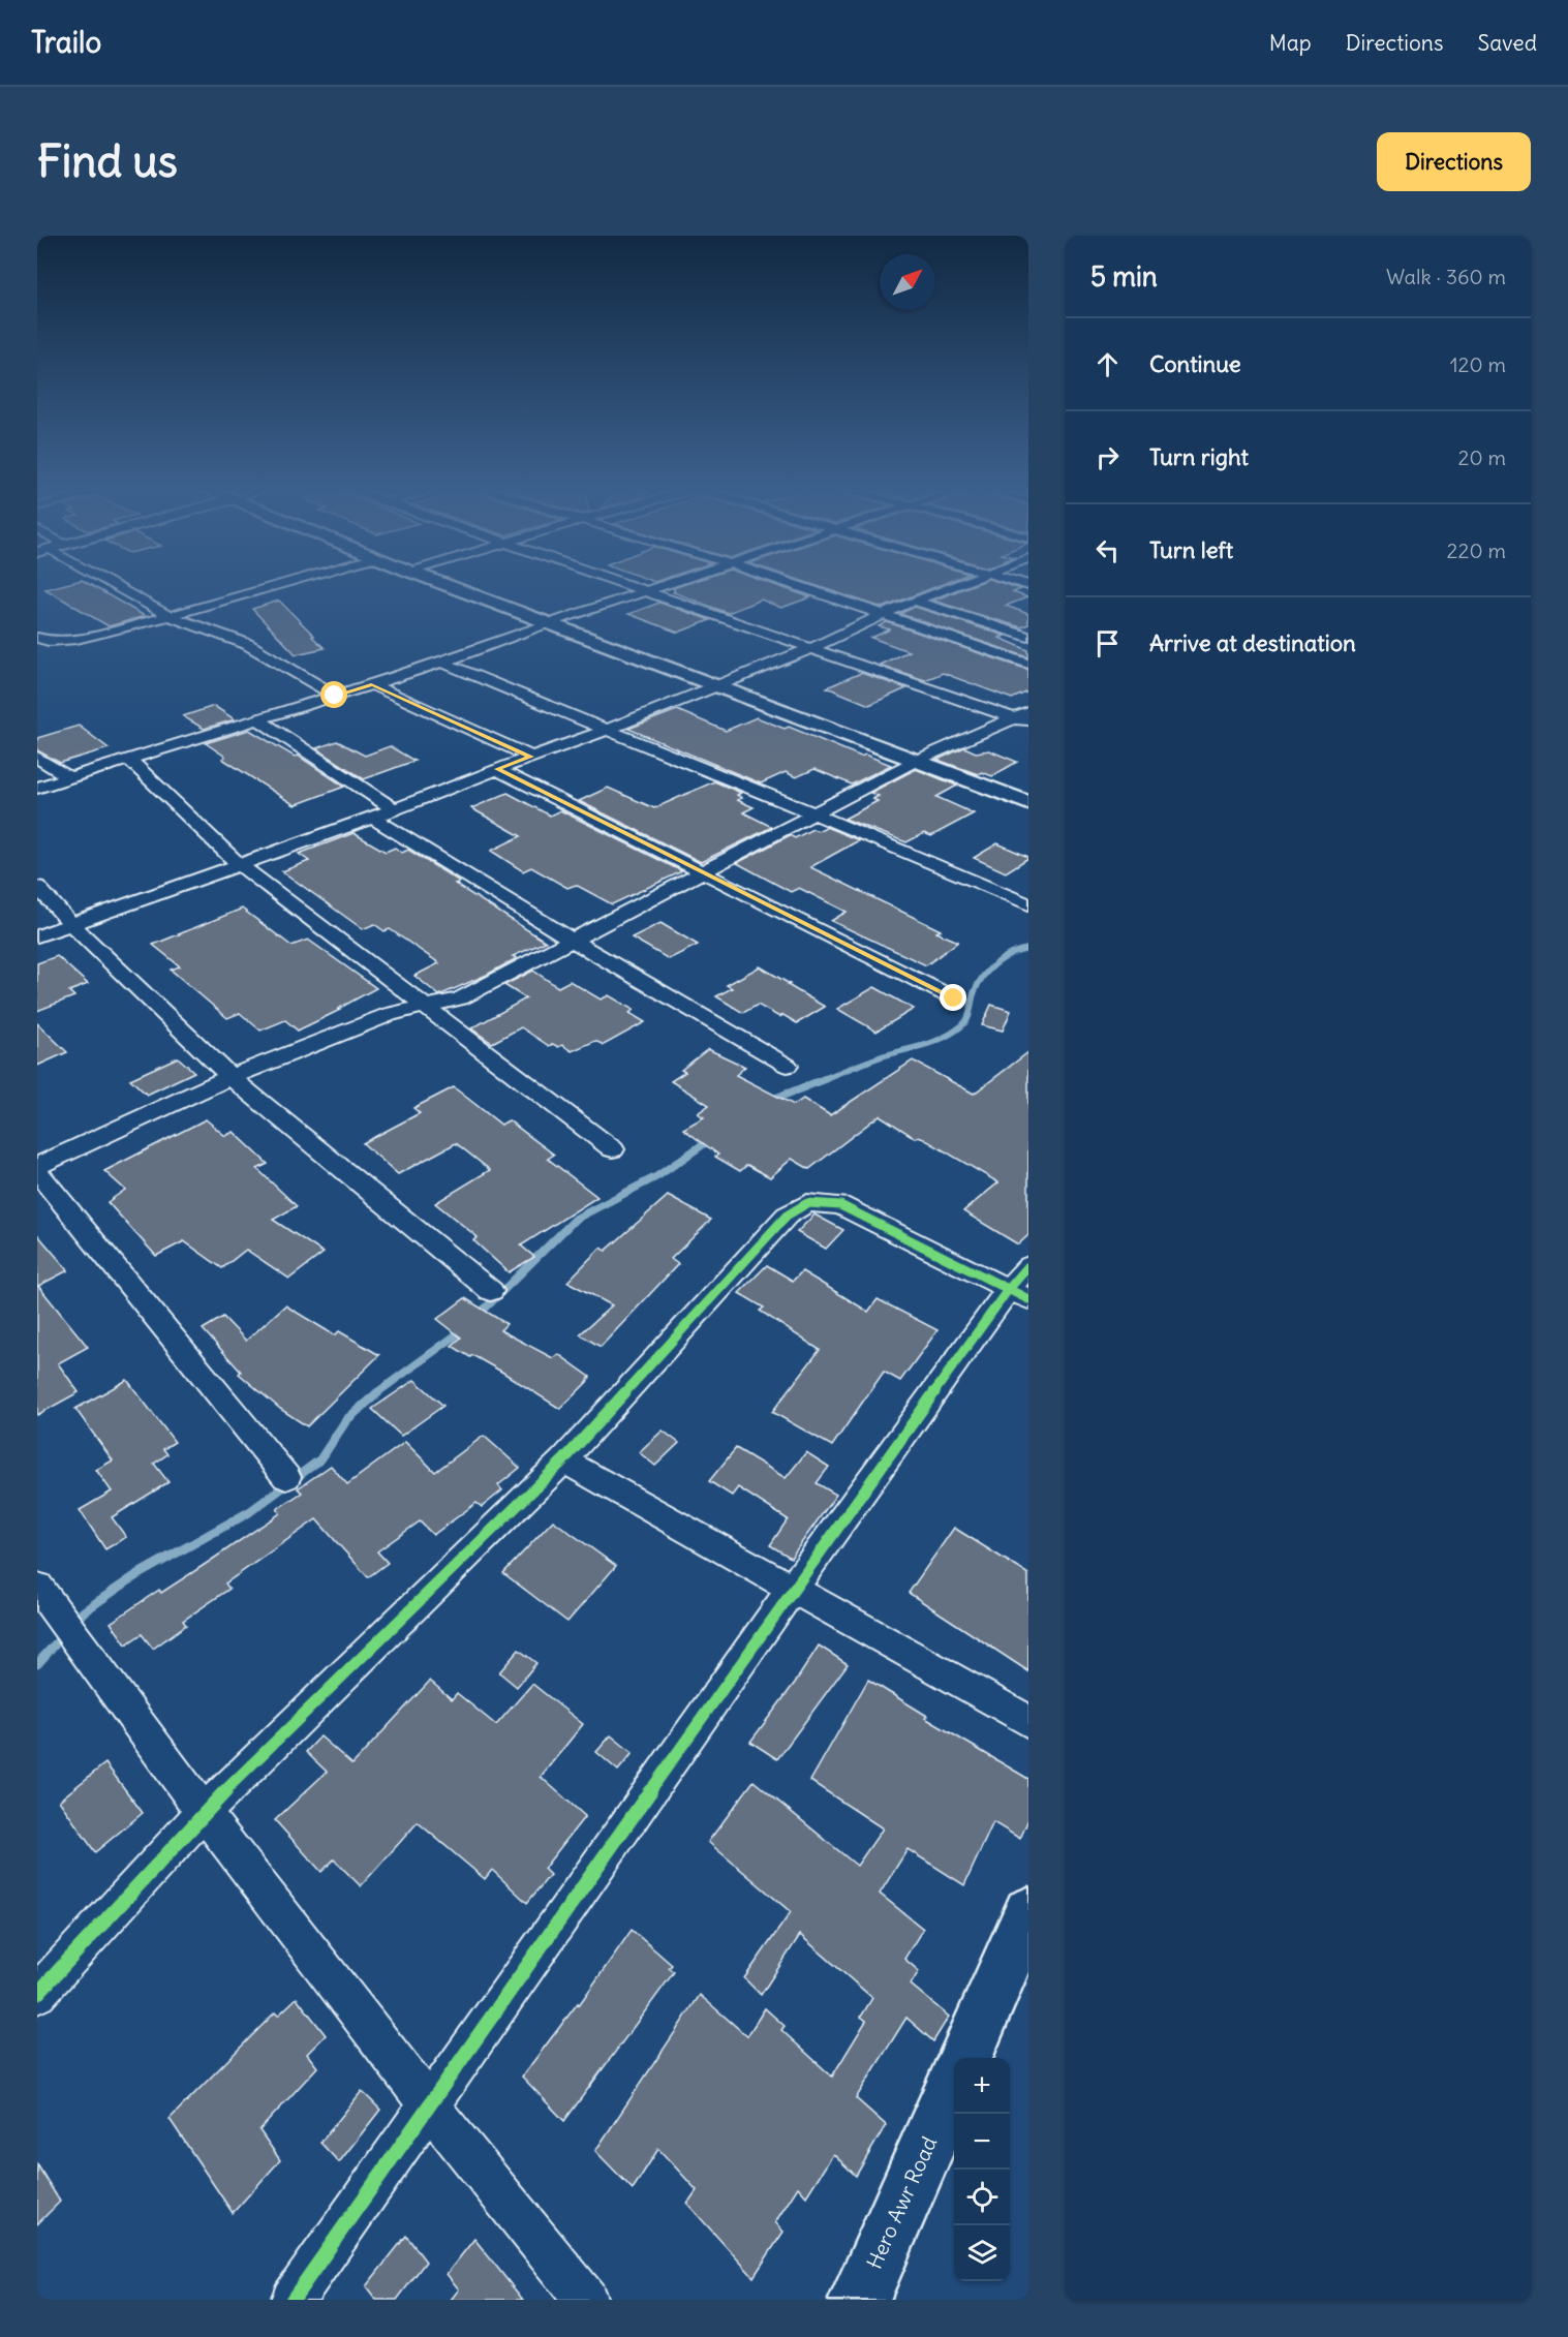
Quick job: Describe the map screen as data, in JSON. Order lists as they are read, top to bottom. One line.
{"streets":{"main road":["Hero Awr Road"]},"north":"top right","page":{"header":"Trailo","nav":["Map","Directions","Saved"],"buttons":"Directions","title":"Find us","heading":["5 min","Walk · 360 m"],"list":[["Continue","120 m"],["Turn right","20 m"],["Turn left","220 m"],"Arrive at destination"],"map_buttons":["+","−"]}}
